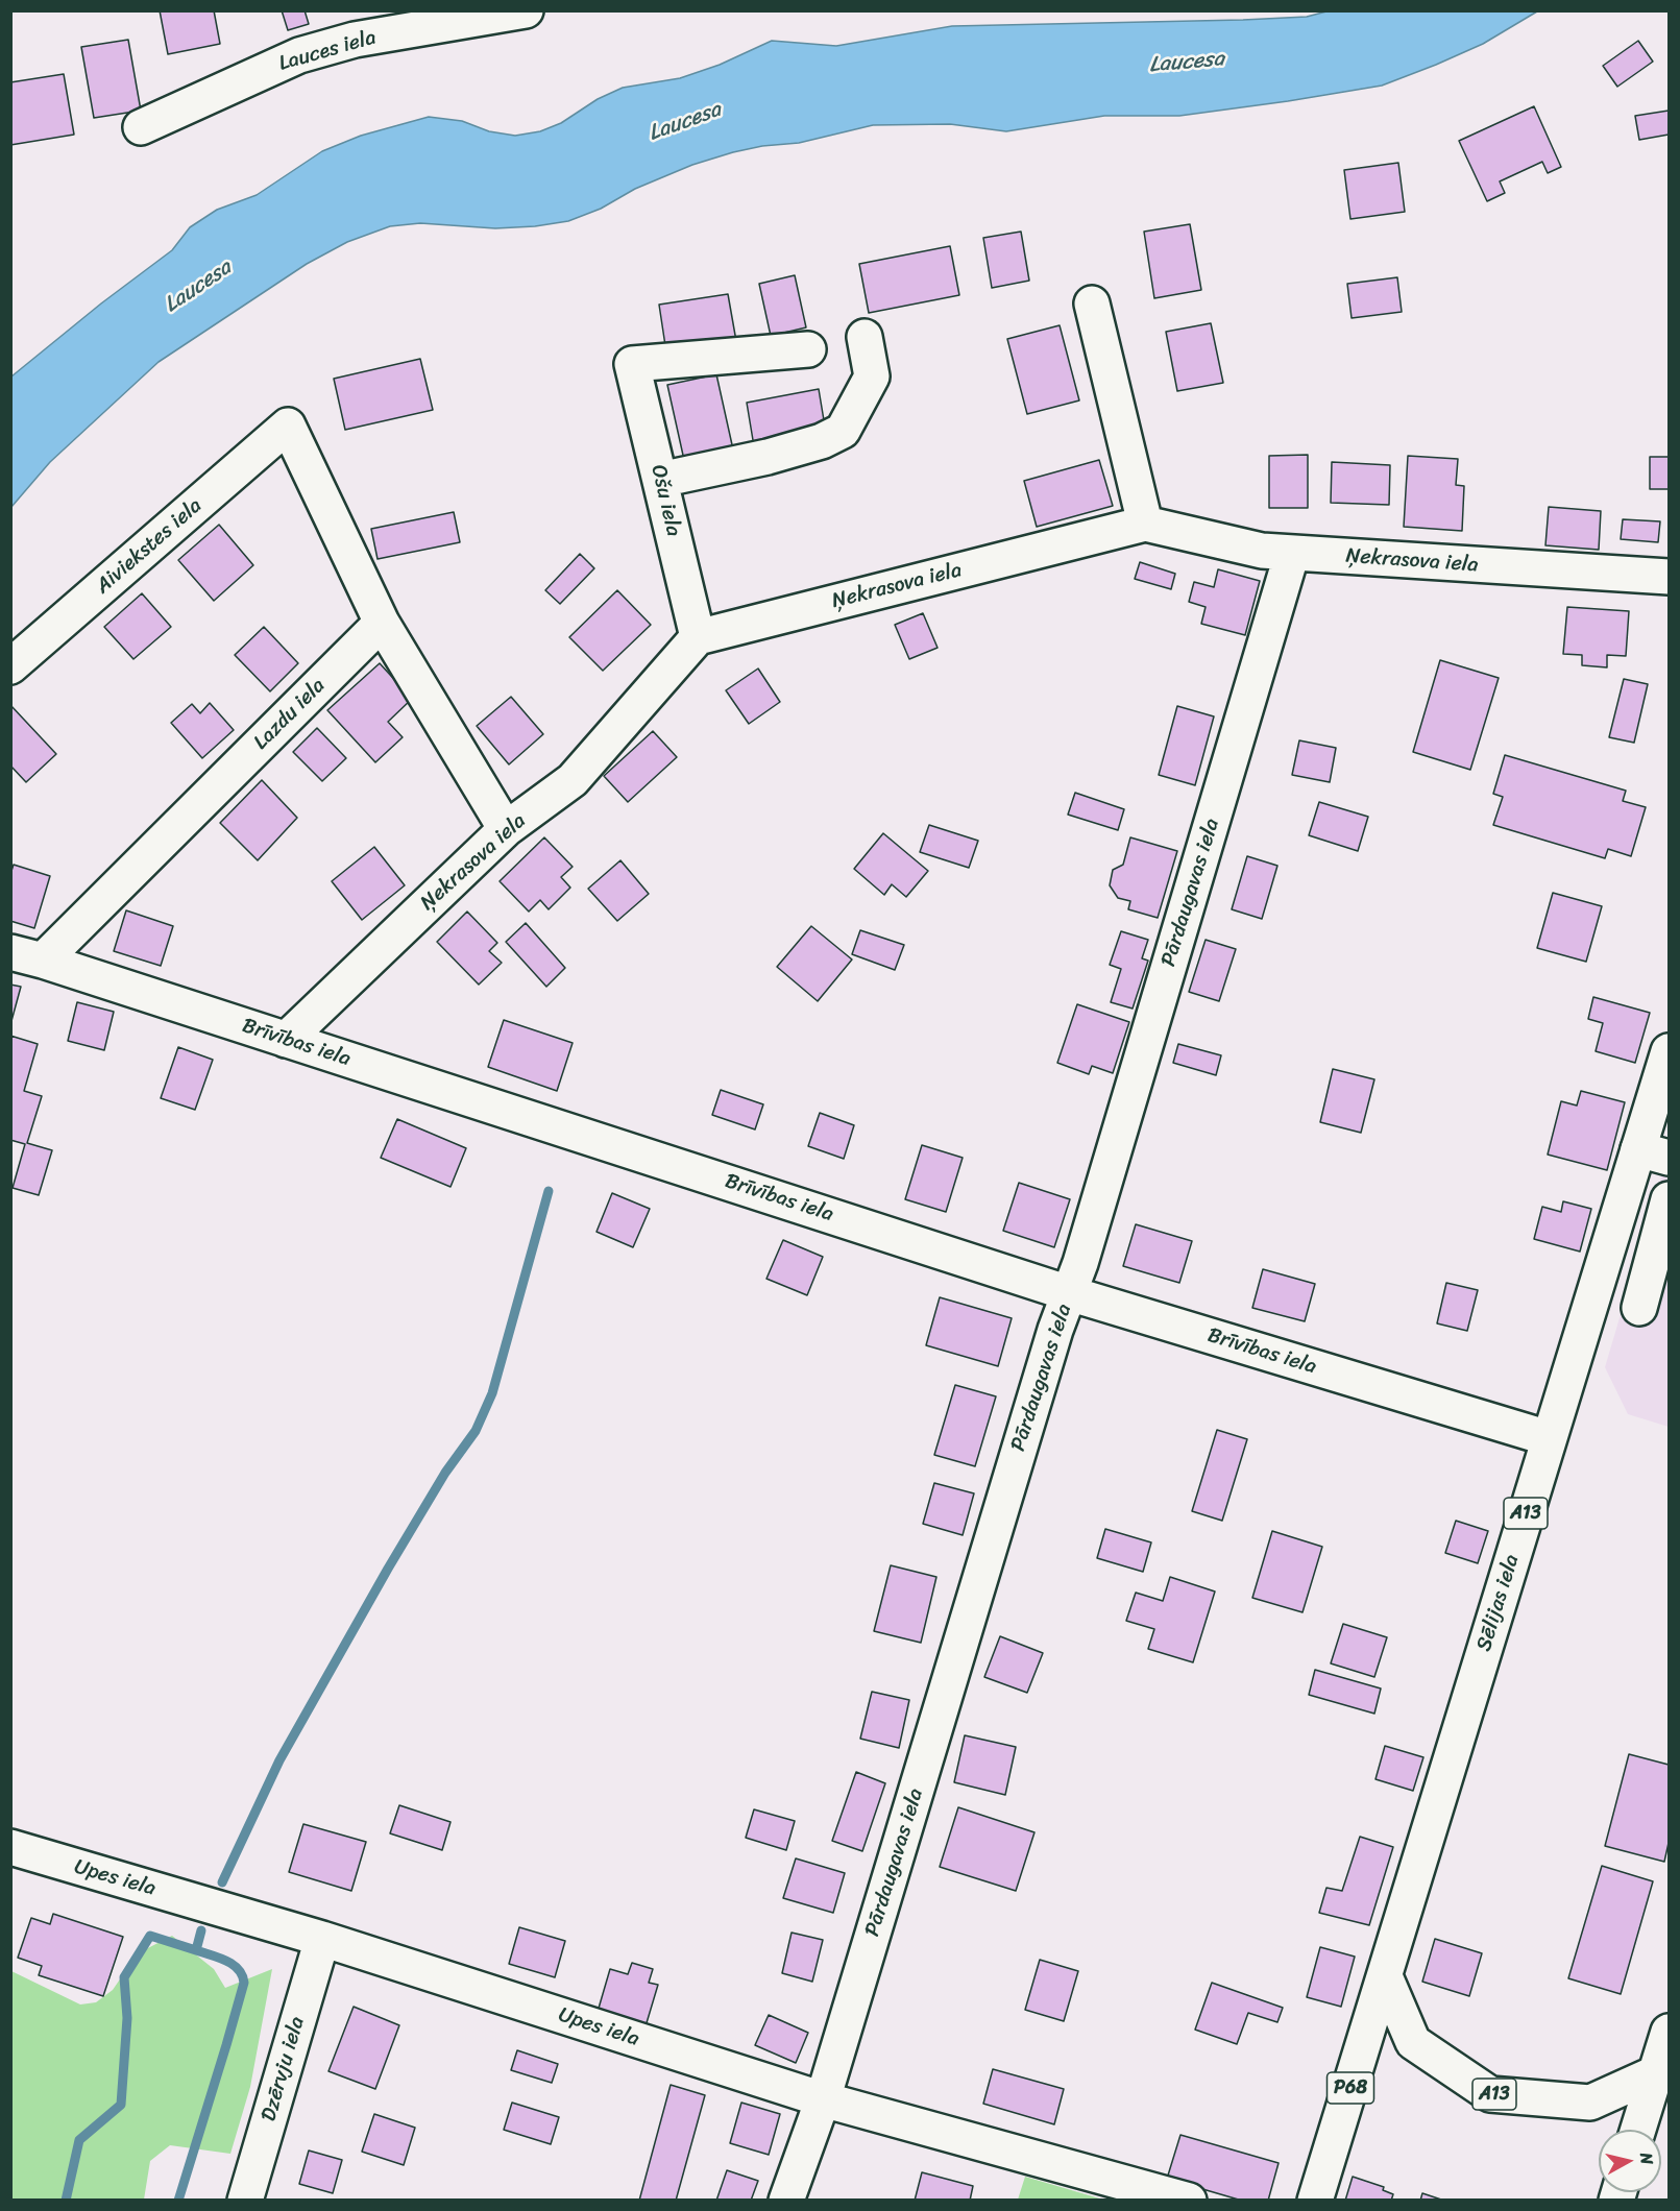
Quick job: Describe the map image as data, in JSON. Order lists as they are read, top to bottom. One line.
{"streets":{"street":["Lauces iela","Ošu iela","Aiviekstes iela","Ņekrasova iela","Lazdu iela","Pārdaugavas iela","Brīvības iela","A13","Sēlijas iela","Upes iela","Dzērvju iela","P68"]},"crossings":[["Ošu iela","Ņekrasova iela"],["Aiviekstes iela","Lazdu iela"],["Ņekrasova iela","Pārdaugavas iela"],["Ņekrasova iela","Brīvības iela"],["Lazdu iela","Brīvības iela"],["Pārdaugavas iela","Brīvības iela"],["Pārdaugavas iela","Upes iela"],["Brīvības iela","Sēlijas iela"],["A13","Sēlijas iela"],["Upes iela","Dzērvju iela"]],"water":["Laucesa"],"north":"right"}
